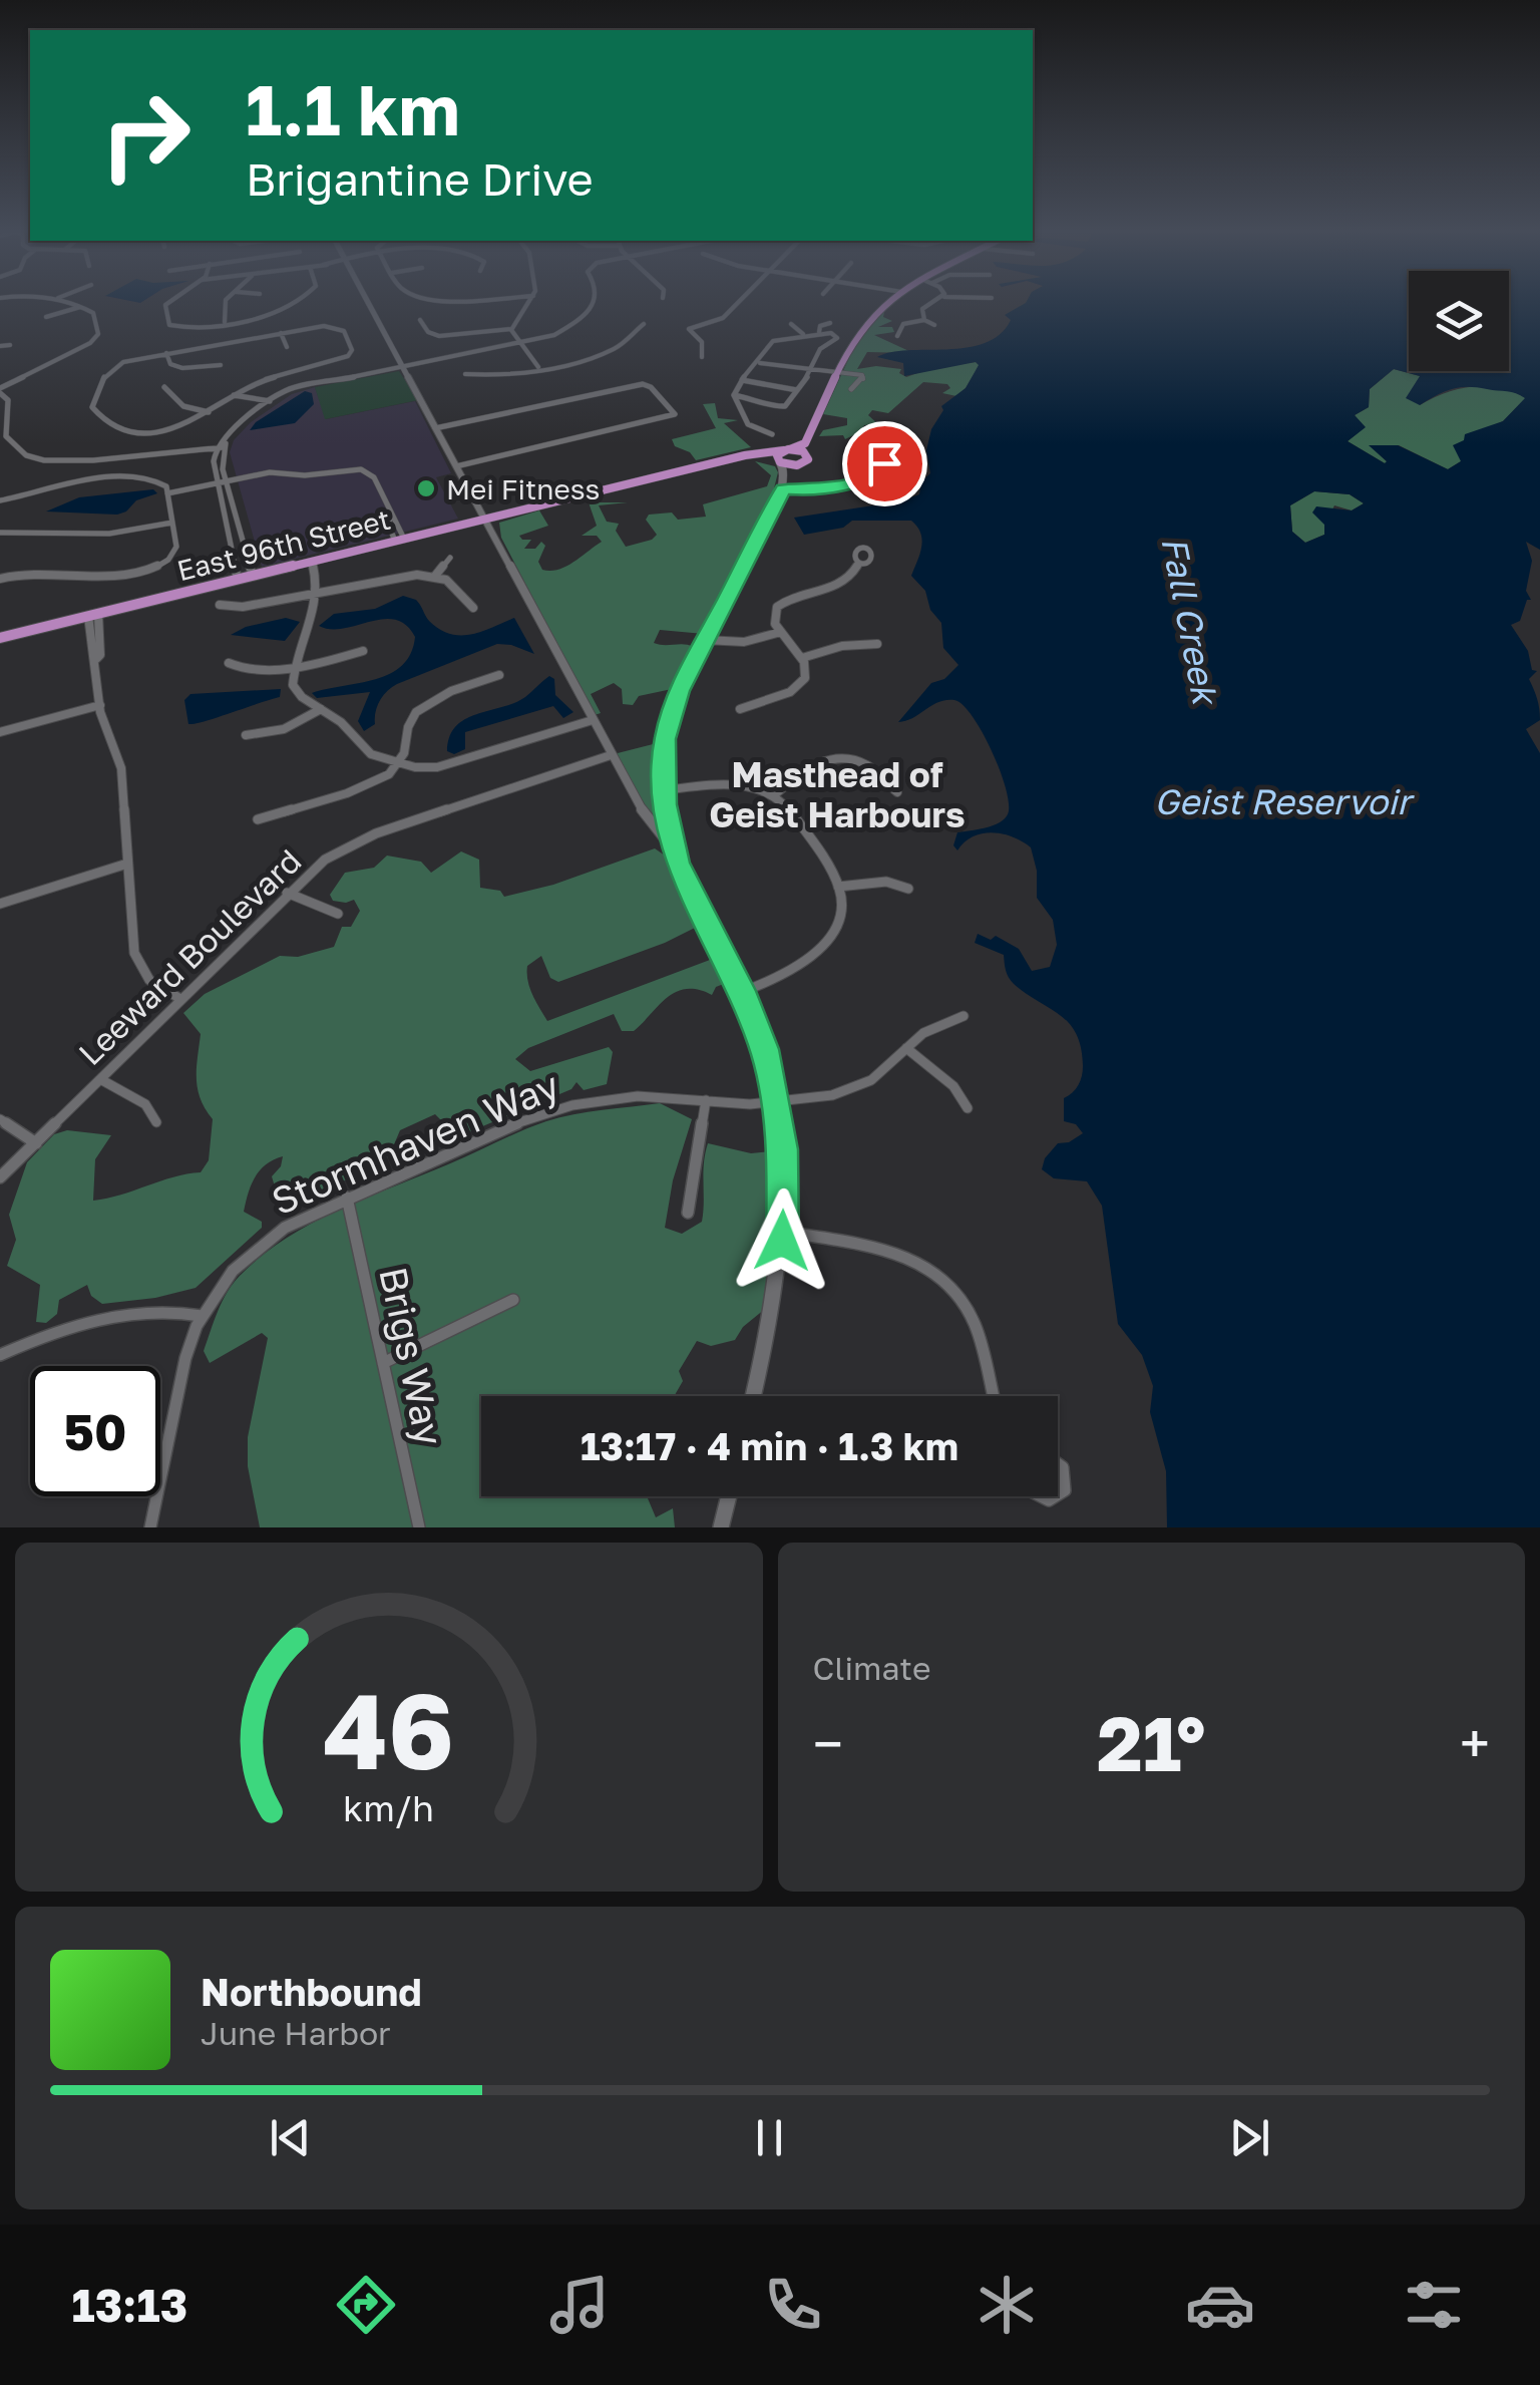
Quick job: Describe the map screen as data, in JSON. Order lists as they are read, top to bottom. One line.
{"streets":{"main road":["East 96th Street"],"street":["Leeward Boulevard","Stormhaven Way","Brigs Way"]},"crossings":[["Stormhaven Way","Brigs Way"]],"districts":["Masthead of Geist Harbours"],"water":["Fall Creek","Geist Reservoir"],"places":["Mei Fitness"],"page":{"turn":["1.1 km","Brigantine Drive"],"limit":"50","trip":"13:17 · 4 min · 1.3 km","tile":"Climate","heat":["−","21°","+"],"song":["Northbound","June Harbor"],"tabs":"13:13","gauge":["46","km/h"]}}
